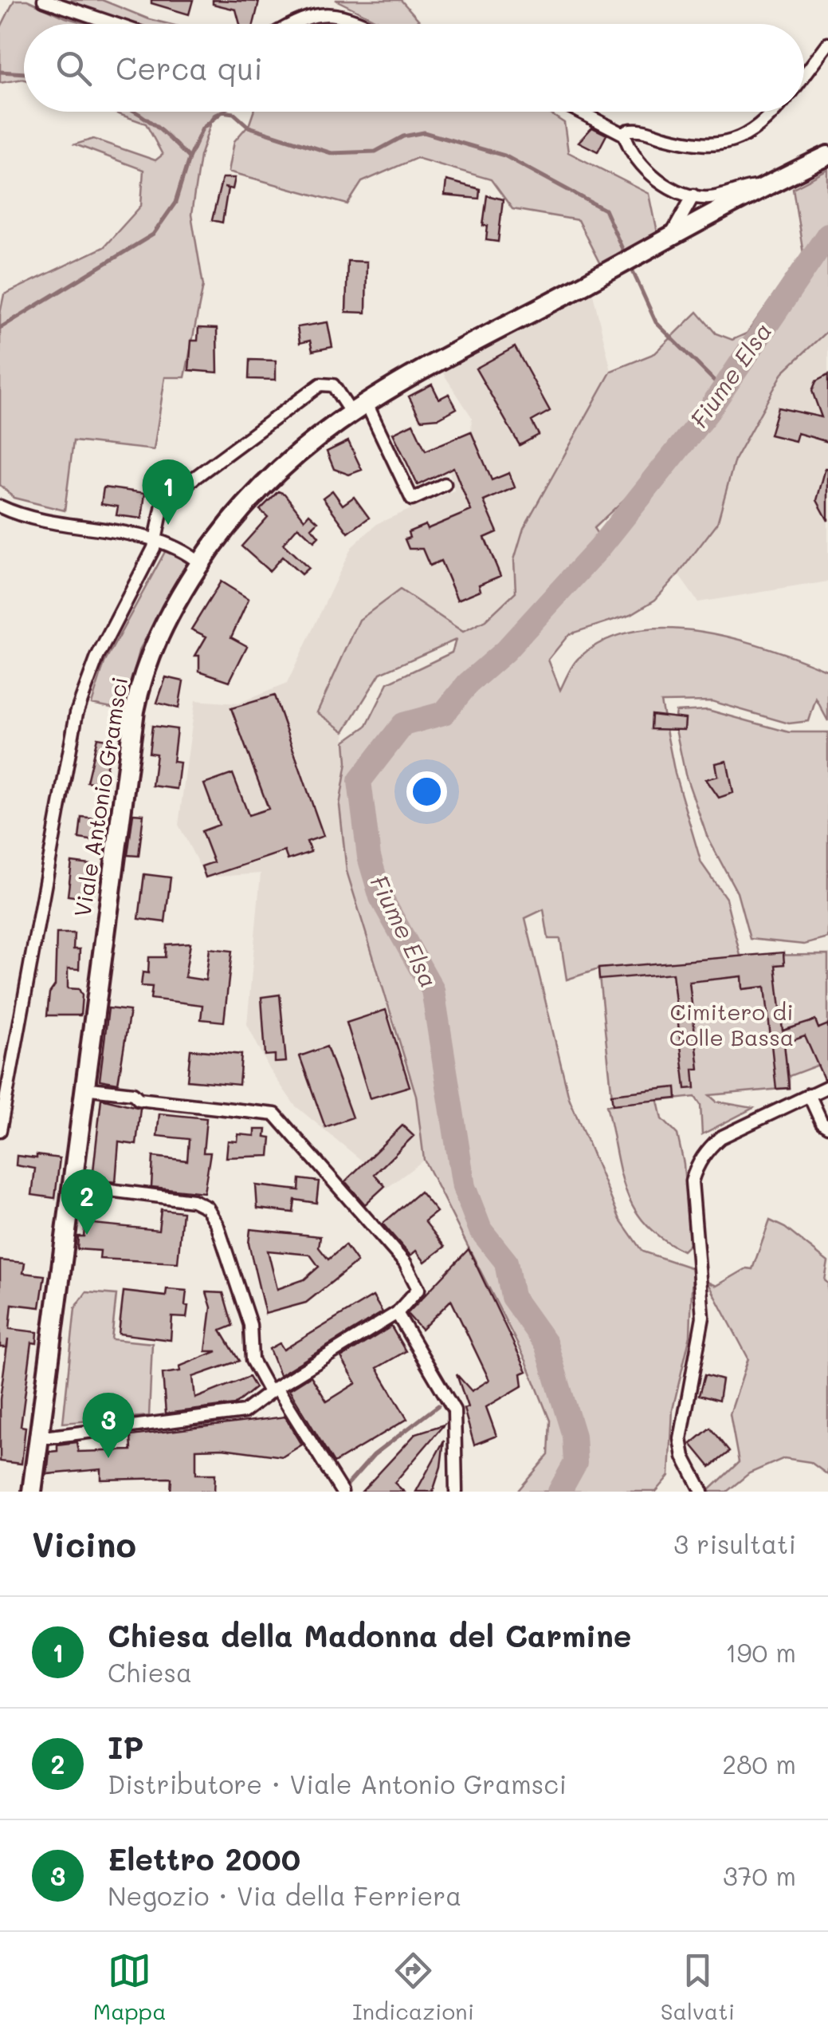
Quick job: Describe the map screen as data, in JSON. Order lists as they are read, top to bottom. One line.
{"streets":{"main road":["Viale Antonio Gramsci"]},"water":["Fiume Elsa"],"parks":["Cimitero di Colle Bassa"],"page":{"search":"Cerca qui","pins":["1","2","3"],"heading":["Vicino","3 risultati"],"list":[{"mark":"1","name":"Chiesa della Madonna del Carmine","note":"Chiesa","value":"190 m"},{"mark":"2","name":"IP","note":"Distributore · Viale Antonio Gramsci","value":"280 m"},{"mark":"3","name":"Elettro 2000","note":"Negozio · Via della Ferriera","value":"370 m"}],"nav":["Mappa","Indicazioni","Salvati"]}}
